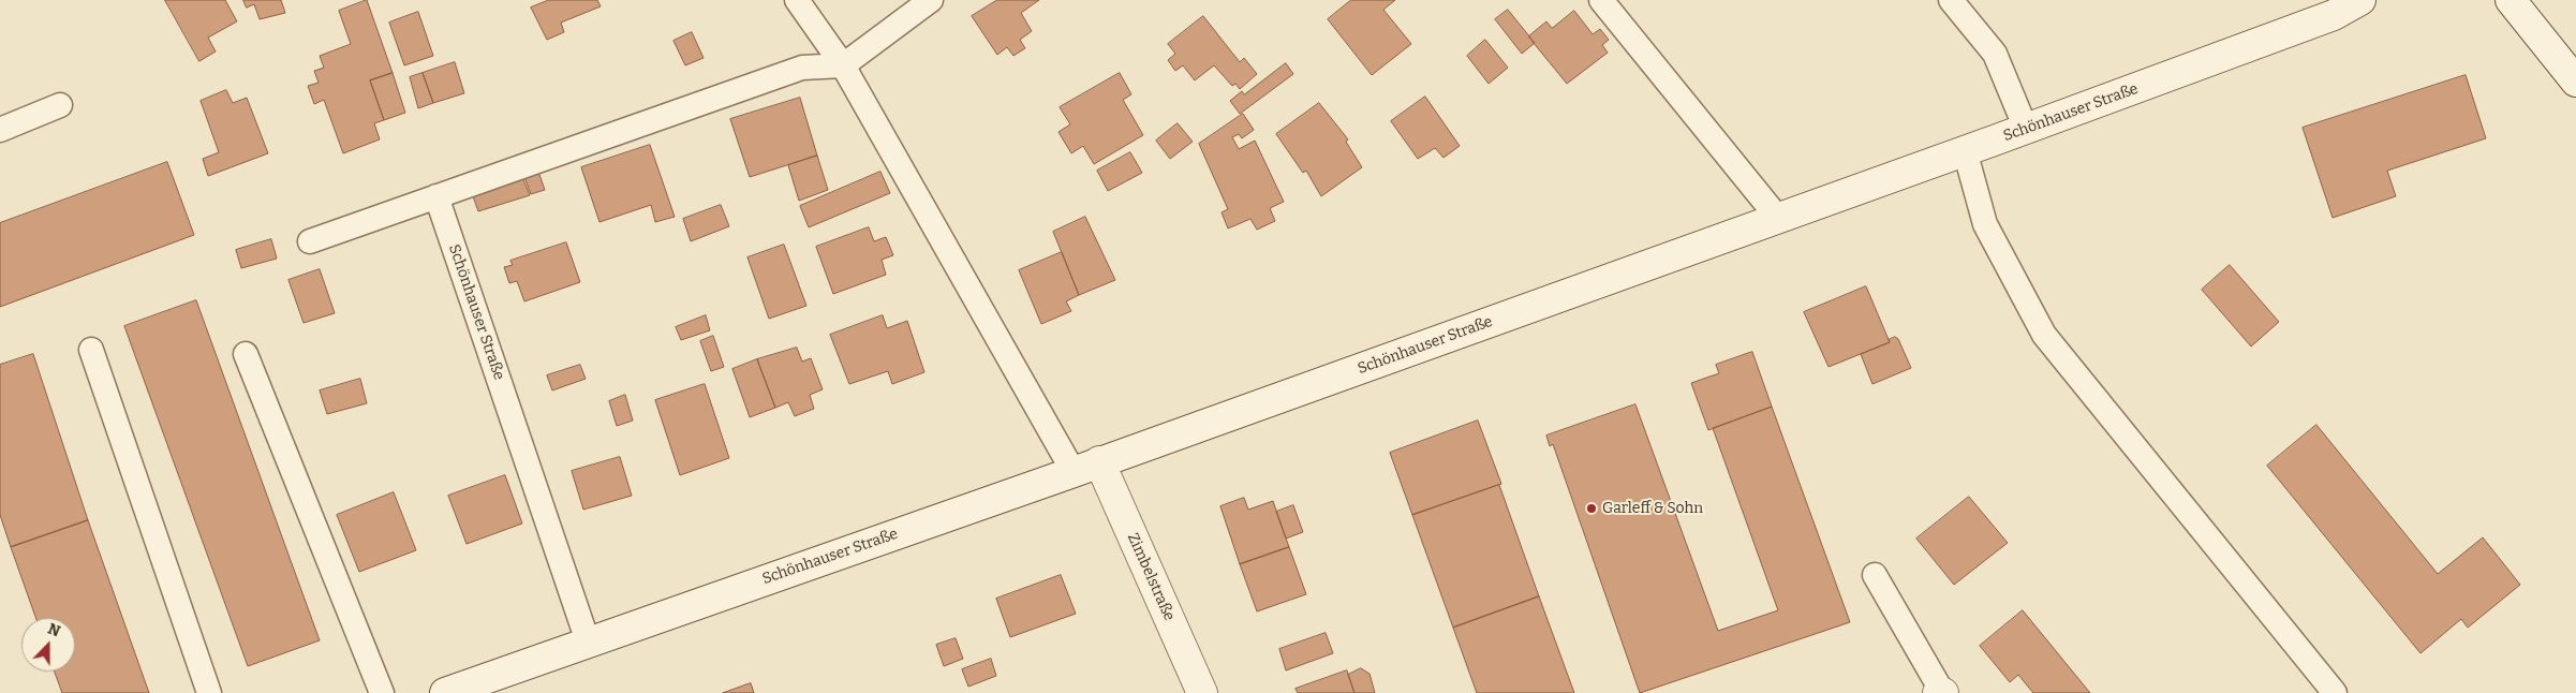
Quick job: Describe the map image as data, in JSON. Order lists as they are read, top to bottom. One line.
{"streets":{"street":["Schönhauser Straße","Zimbelstraße"]},"crossings":[["Schönhauser Straße","Zimbelstraße"]],"places":["Garleff & Sohn"],"north":"top"}
